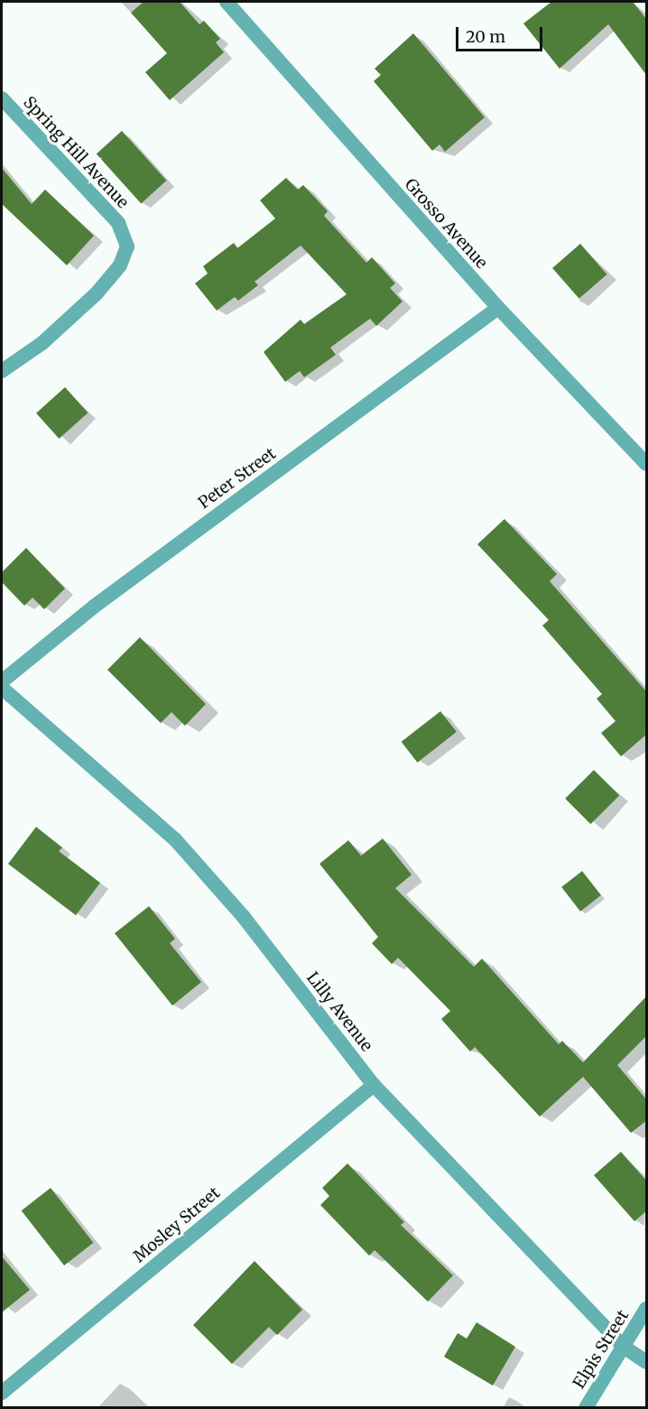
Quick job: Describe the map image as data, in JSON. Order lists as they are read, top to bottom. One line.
{"streets":{"street":["Spring Hill Avenue","Grosso Avenue","Peter Street","Lilly Avenue","Mosley Street","Elpis Street"]},"crossings":[["Grosso Avenue","Peter Street"],["Lilly Avenue","Mosley Street"],["Lilly Avenue","Elpis Street"]],"scale_bar":"20 m"}
